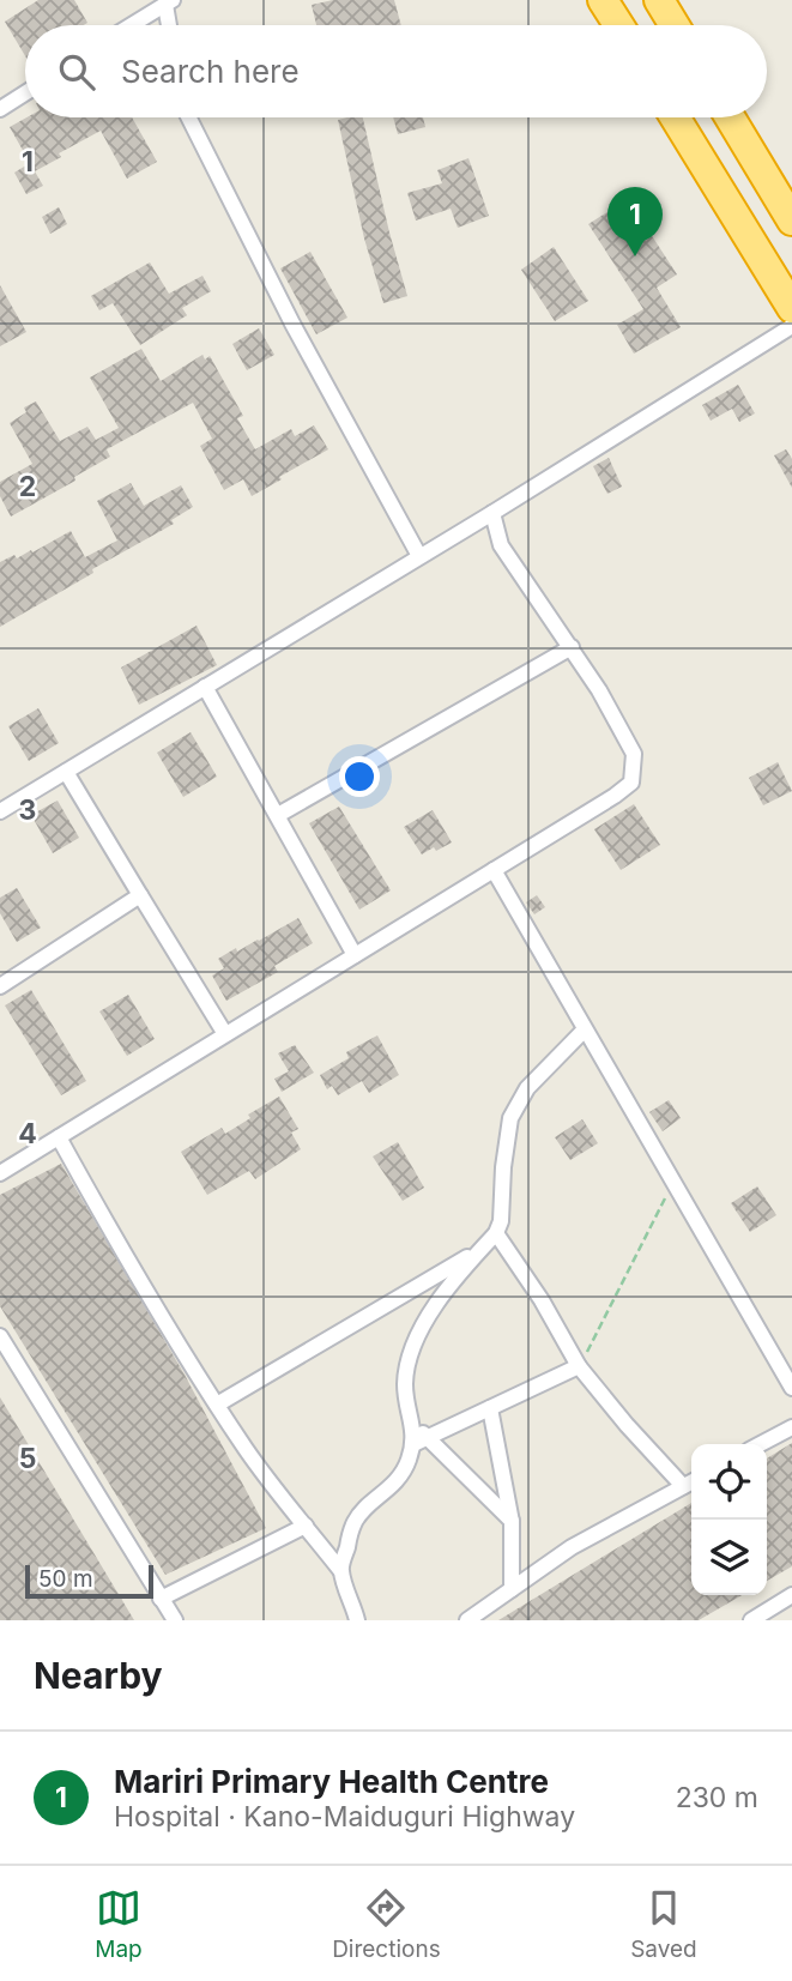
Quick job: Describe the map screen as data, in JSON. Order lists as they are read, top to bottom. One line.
{"scale_bar":"50 m","page":{"search":"Search here","pins":"1","scale":"50 m","heading":"Nearby","list":[{"mark":"1","name":"Mariri Primary Health Centre","note":"Hospital · Kano-Maiduguri Highway","value":"230 m"}],"nav":["Map","Directions","Saved"]},"grid":{"rows":["1","2","3","4","5"]}}
